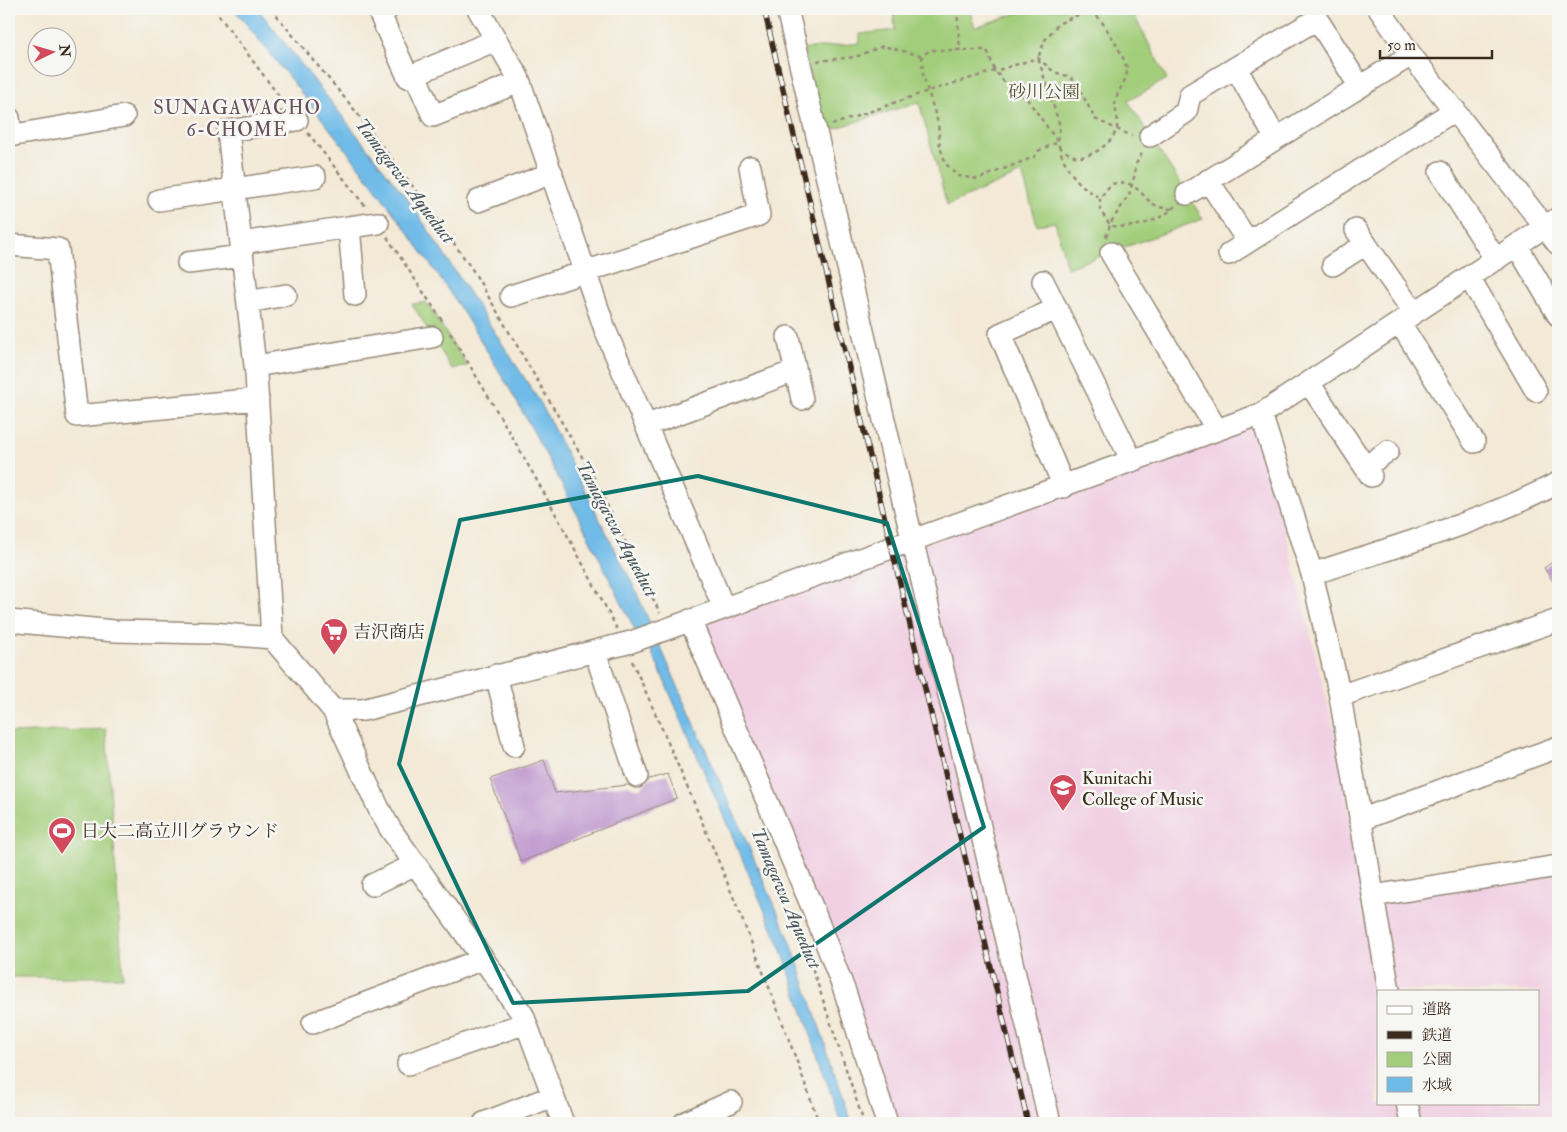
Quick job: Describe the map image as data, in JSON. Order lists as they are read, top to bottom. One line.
{"districts":["SUNAGAWACHO 6-CHOME"],"water":["Tamagawa Aqueduct"],"parks":["砂川公園"],"places":{"supermarket":["吉沢商店"],"school or university":["Kunitachi College of Music"],"sports":["日大二高立川グラウンド"]},"legend":["道路","鉄道","公園","水域"],"scale_bar":"50 m","north":"right"}
